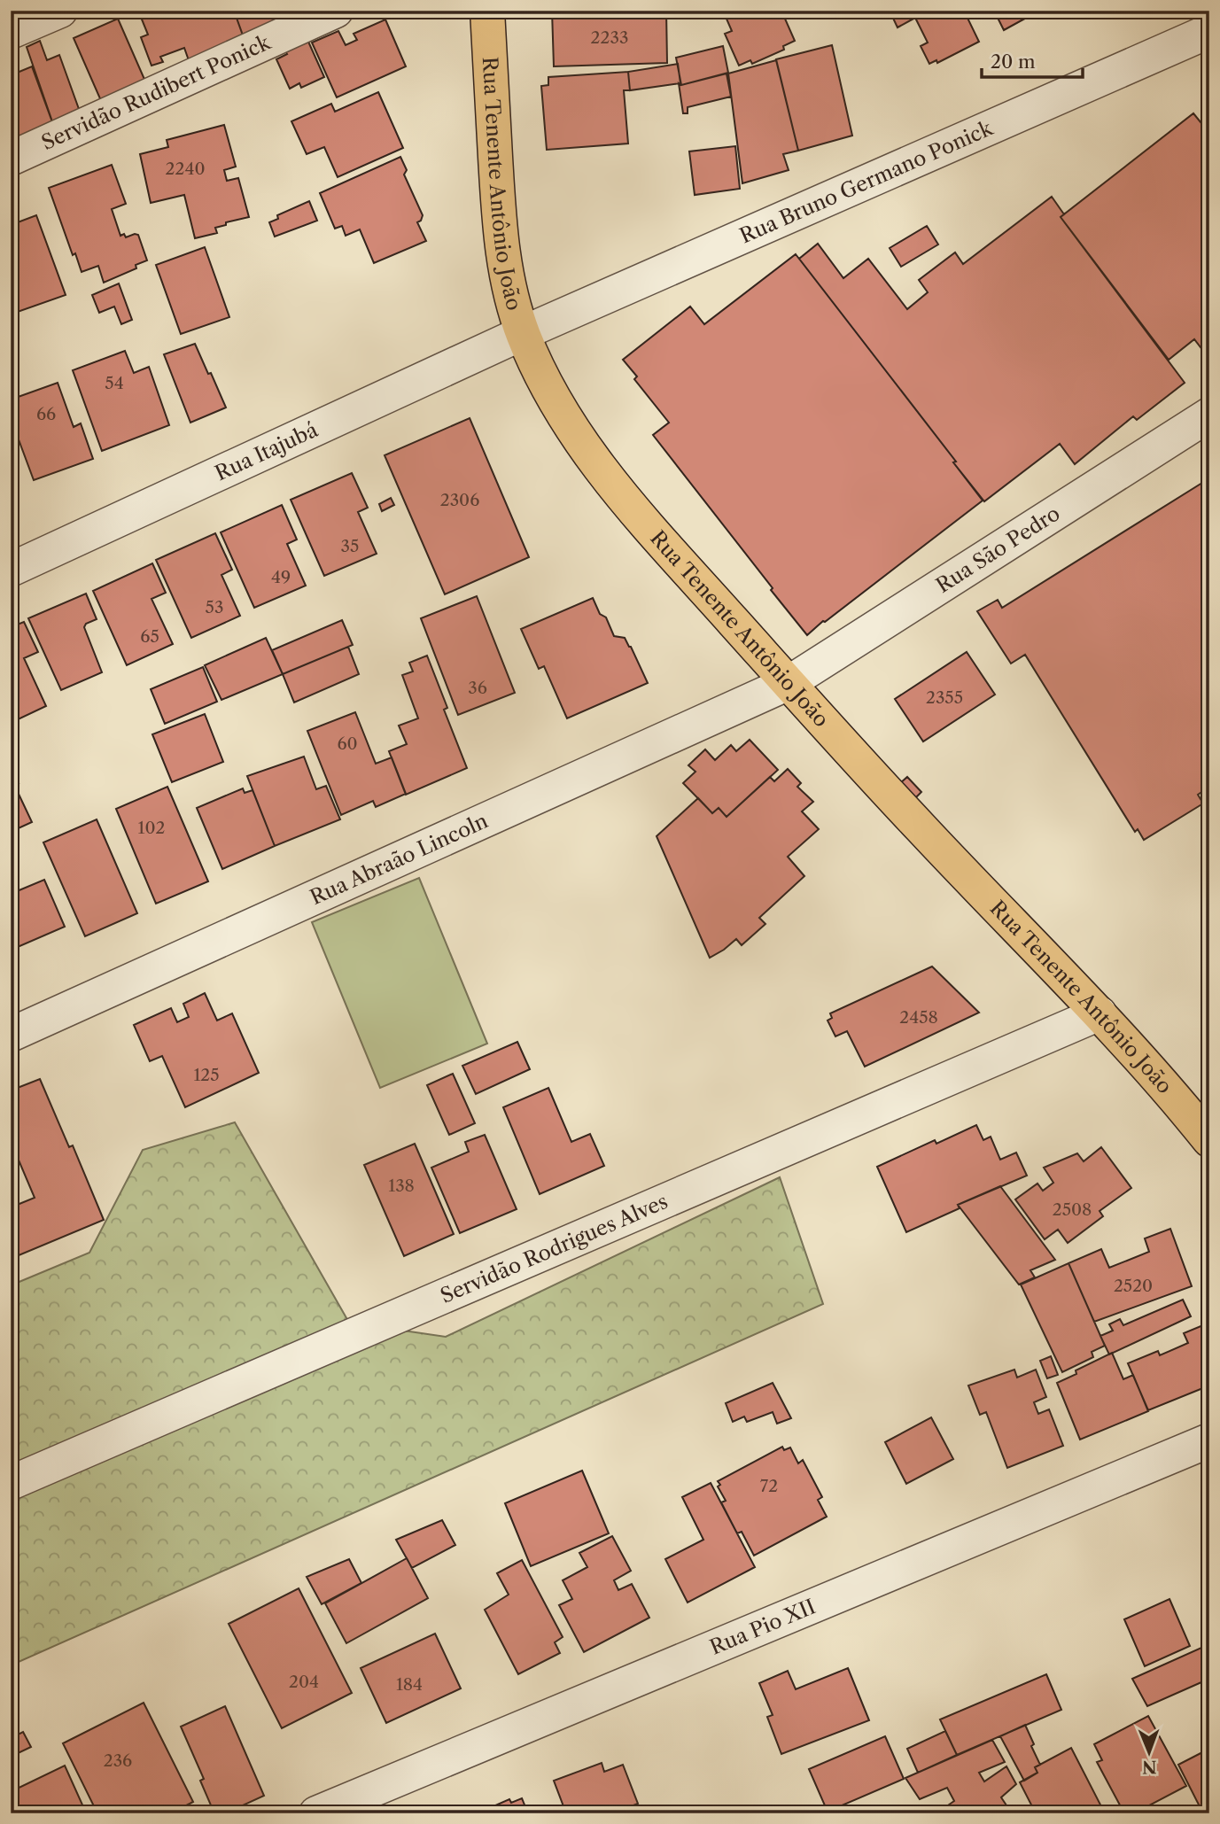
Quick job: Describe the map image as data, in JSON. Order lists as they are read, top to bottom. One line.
{"streets":{"main road":["Rua Tenente Antônio João"],"street":["Servidão Rudibert Ponick","Rua Bruno Germano Ponick","Rua Itajubá","Rua São Pedro","Rua Abraão Lincoln","Servidão Rodrigues Alves","Rua Pio XII"]},"crossings":[["Rua Bruno Germano Ponick","Rua Tenente Antônio João"],["Rua Bruno Germano Ponick","Rua Itajubá"],["Rua Tenente Antônio João","Rua Itajubá"],["Rua Tenente Antônio João","Rua São Pedro"],["Rua Tenente Antônio João","Rua Abraão Lincoln"],["Rua Tenente Antônio João","Servidão Rodrigues Alves"],["Rua São Pedro","Rua Abraão Lincoln"]],"house_numbers":["2233","2240","54","66","2306","35","49","53","65","36","2355","60","102","2458","125","138","2508","2520","72","204","184","236"],"scale_bar":"20 m","north":"bottom"}
